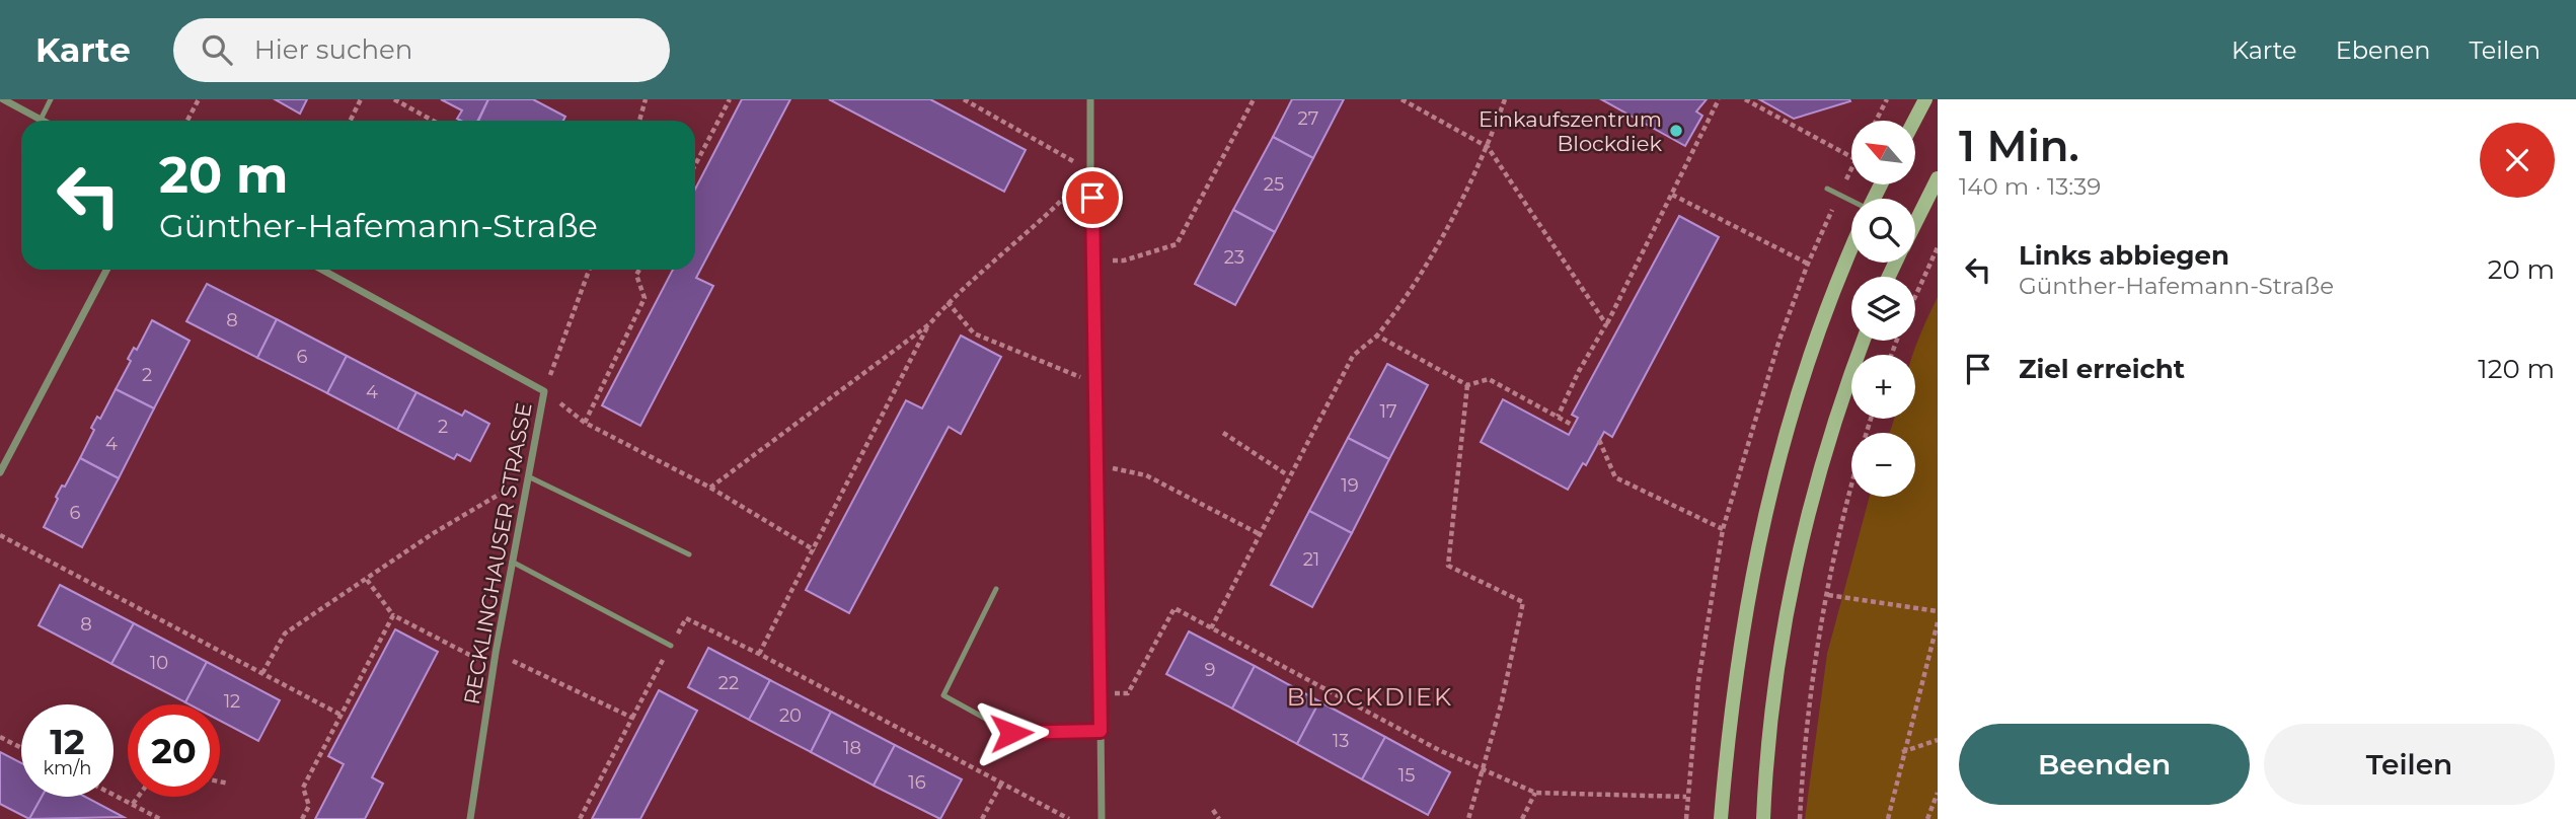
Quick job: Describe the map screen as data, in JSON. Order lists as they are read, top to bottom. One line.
{"streets":{"street":["RECKLINGHAUSER STRASSE"]},"districts":["BLOCKDIEK"],"places":["Einkaufszentrum Blockdiek"],"house_numbers":["27","25","23","8","6","2","4","17","2","4","19","6","21","8","10","9","22","12","20","13","18","15","16"],"north":"top left","page":{"header":"Karte","search":"Hier suchen","nav":["Karte","Ebenen","Teilen"],"heading":["1 Min.","140 m · 13:39"],"map_buttons":["+","−"],"turn":["20 m","Günther-Hafemann-Straße"],"list":[{"name":"Links abbiegen","note":"Günther-Hafemann-Straße","value":"20 m"},{"name":"Ziel erreicht","value":"120 m"}],"speed":"12 km/h","limit":"20","buttons":["Beenden","Teilen"]}}
